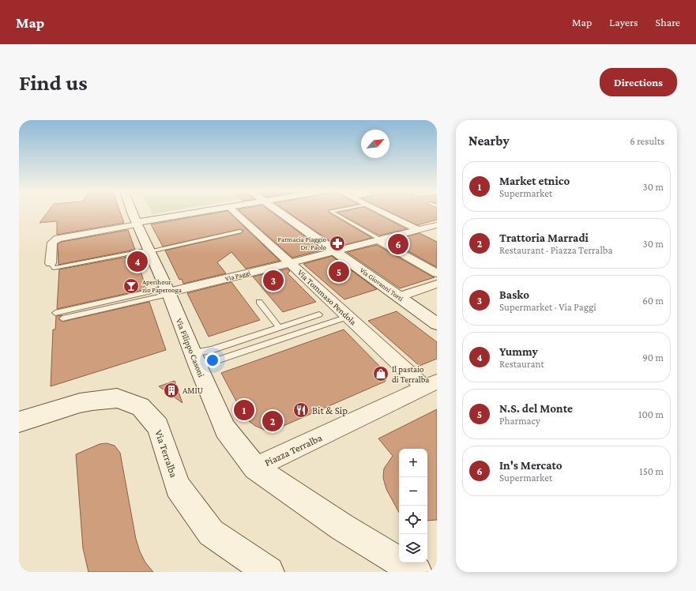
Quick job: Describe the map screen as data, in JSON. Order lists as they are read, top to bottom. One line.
{"streets":{"street":["Via Paggi","Via Giovanni Torti","Via Tommaso Pendola","Via Filippo Casoni","Piazza Terralba","Via Terralba"]},"crossings":[["Via Paggi","Via Giovanni Torti"],["Via Paggi","Via Tommaso Pendola"],["Via Paggi","Via Filippo Casoni"],["Via Tommaso Pendola","Piazza Terralba"],["Via Filippo Casoni","Piazza Terralba"]],"places":{"pharmacy":["Farmacia Piaggio Dr. Paolo"],"bar":["Aperihour zio Paperooga"],"shop":["Il pastaio di Terralba"],"building":["AMIU"],"restaurant":["Bit & Sip"]},"north":"top right","page":{"header":"Map","nav":["Map","Layers","Share"],"buttons":"Directions","title":"Find us","heading":["Nearby","6 results"],"list":[{"mark":"1","name":"Market etnico","note":"Supermarket","value":"30 m"},{"mark":"2","name":"Trattoria Marradi","note":"Restaurant · Piazza Terralba","value":"30 m"},{"mark":"3","name":"Basko","note":"Supermarket · Via Paggi","value":"60 m"},{"mark":"4","name":"Yummy","note":"Restaurant","value":"90 m"},{"mark":"5","name":"N.S. del Monte","note":"Pharmacy","value":"100 m"},{"mark":"6","name":"In's Mercato","note":"Supermarket","value":"150 m"}],"pins":["6","4","5","3","1","2"],"map_buttons":["+","−"]}}
